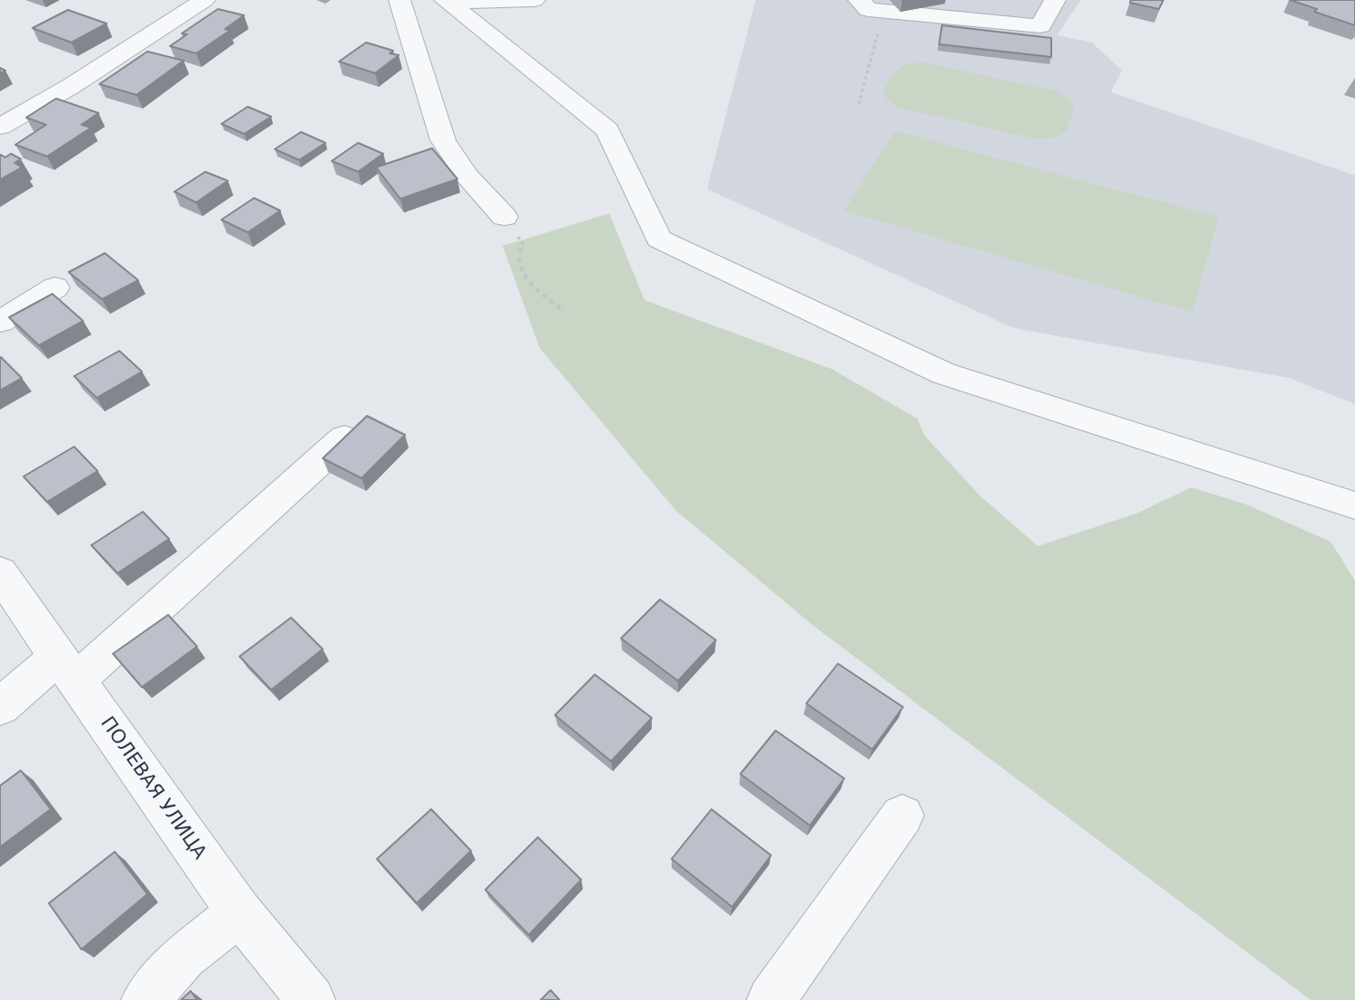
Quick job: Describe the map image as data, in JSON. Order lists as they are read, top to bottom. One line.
{"streets":{"street":["ПОЛЕВАЯ УЛИЦА"]}}
